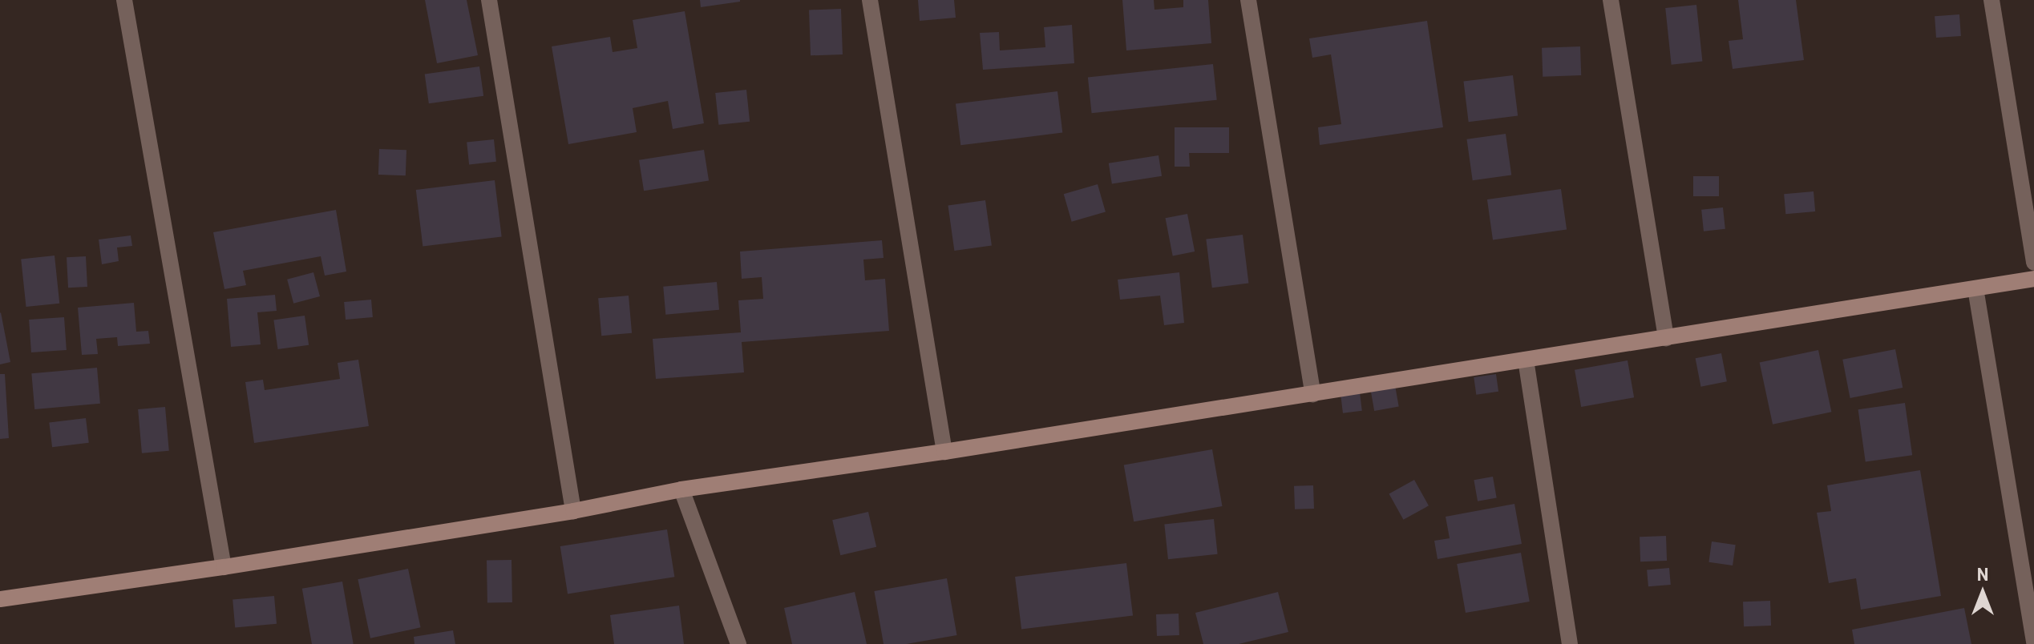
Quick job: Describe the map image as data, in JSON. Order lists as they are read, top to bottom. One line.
{"north":"top"}
